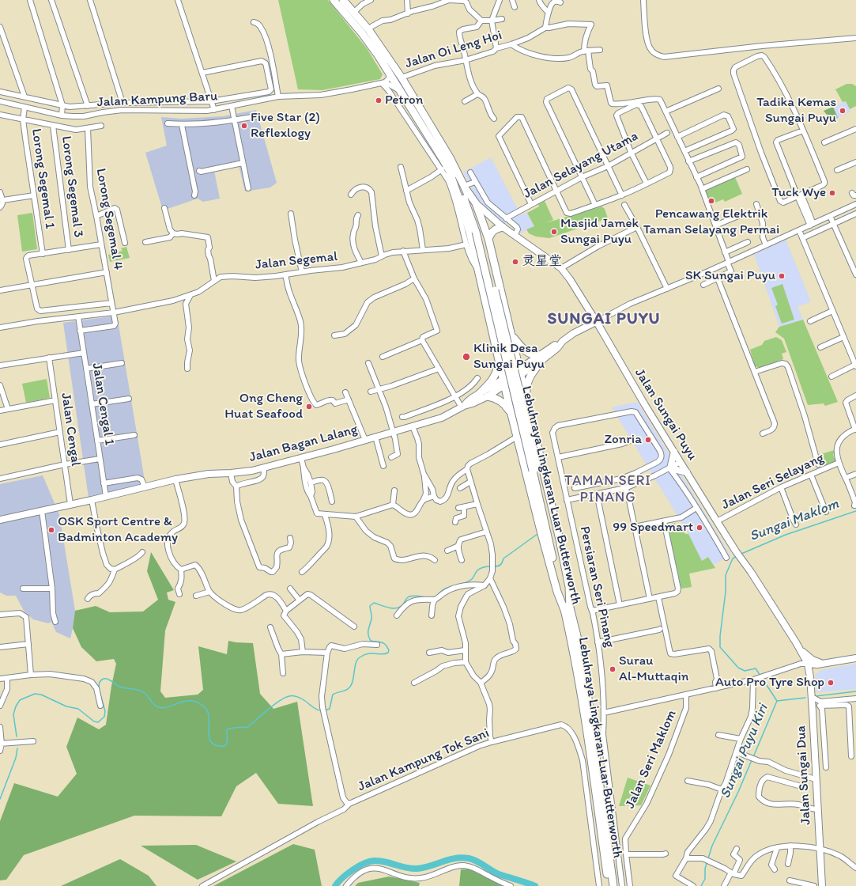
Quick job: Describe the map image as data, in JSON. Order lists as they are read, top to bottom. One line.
{"streets":{"highway":["Lebuhraya Lingkaran Luar Butterworth"],"main road":["Jalan Sungai Puyu","Jalan Bagan Lalang","Jalan Sungai Dua"],"street":["Jalan Oi Leng Hoi","Jalan Kampung Baru","Jalan Selayang Utama","Lorong Segemal 1","Lorong Segemal 3","Lorong Segemal 4","Jalan Segemal","Jalan Cengal 1","Jalan Cengal","Jalan Seri Selayang","Persiaran Seri Pinang","Jalan Seri Maklom","Jalan Kampung Tok Sani"]},"crossings":[["Jalan Oi Leng Hoi","Lebuhraya Lingkaran Luar Butterworth"],["Jalan Kampung Baru","Lorong Segemal 1"],["Lorong Segemal 4","Jalan Segemal"],["Lorong Segemal 4","Jalan Cengal 1"],["Jalan Segemal","Jalan Cengal 1"],["Jalan Cengal 1","Jalan Bagan Lalang"],["Jalan Sungai Puyu","Jalan Bagan Lalang"],["Jalan Sungai Puyu","Jalan Seri Selayang"],["Jalan Sungai Puyu","Jalan Sungai Dua"],["Jalan Cengal","Jalan Bagan Lalang"]],"districts":["SUNGAI PUYU","TAMAN SERI PINANG"],"water":["Sungai Maklom","Sungai Puyu Kiri"],"places":["Petron","Tadika Kemas Sungai Puyu","Five Star (2) Reflexlogy","Tuck Wye","Pencawang Elektrik Taman Selayang Permai","Masjid Jamek Sungai Puyu","灵星堂","SK Sungai Puyu","Klinik Desa Sungai Puyu","Ong Cheng Huat Seafood","Zonria","99 Speedmart","OSK Sport Centre & Badminton Academy","Surau Al-Muttaqin","Auto Pro Tyre Shop"]}
